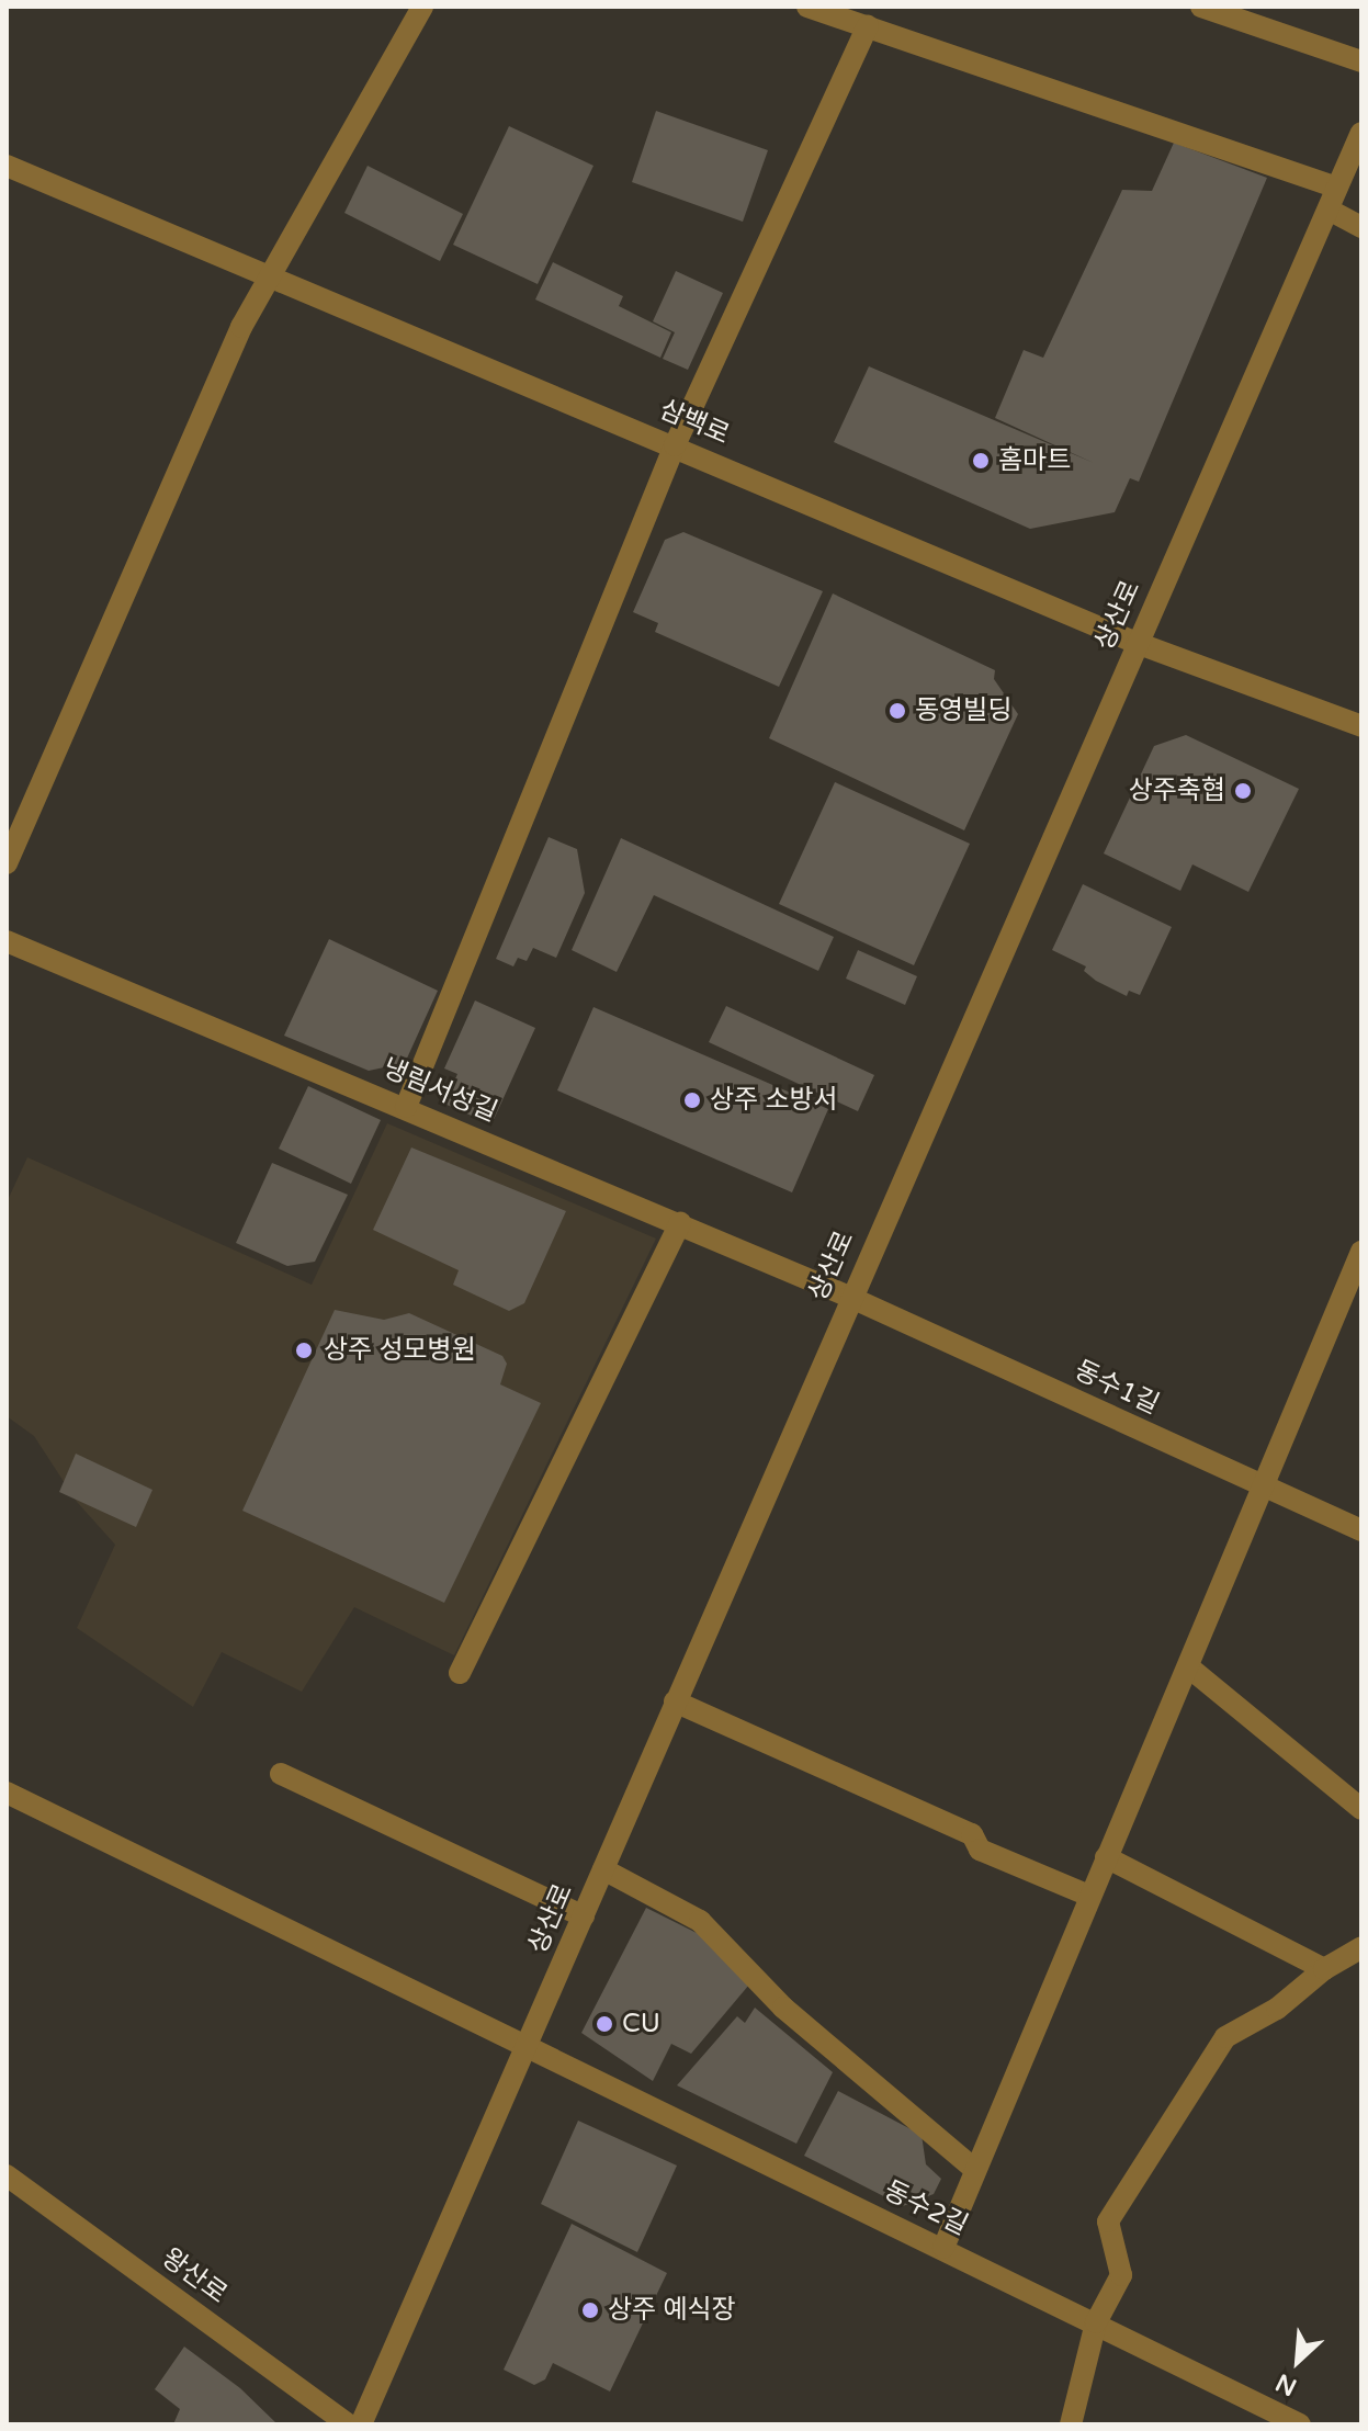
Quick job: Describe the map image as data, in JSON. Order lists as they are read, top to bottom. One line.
{"streets":{"street":["삼백로","상산로","냉림서성길","동수1길","동수2길","왕산로"]},"crossings":[["삼백로","상산로"],["상산로","냉림서성길"],["상산로","동수1길"],["상산로","동수2길"],["냉림서성길","동수1길"]],"places":["홈마트","동영빌딩","상주축협","상주 소방서","상주 성모병원","CU","상주 예식장"],"north":"bottom left"}
